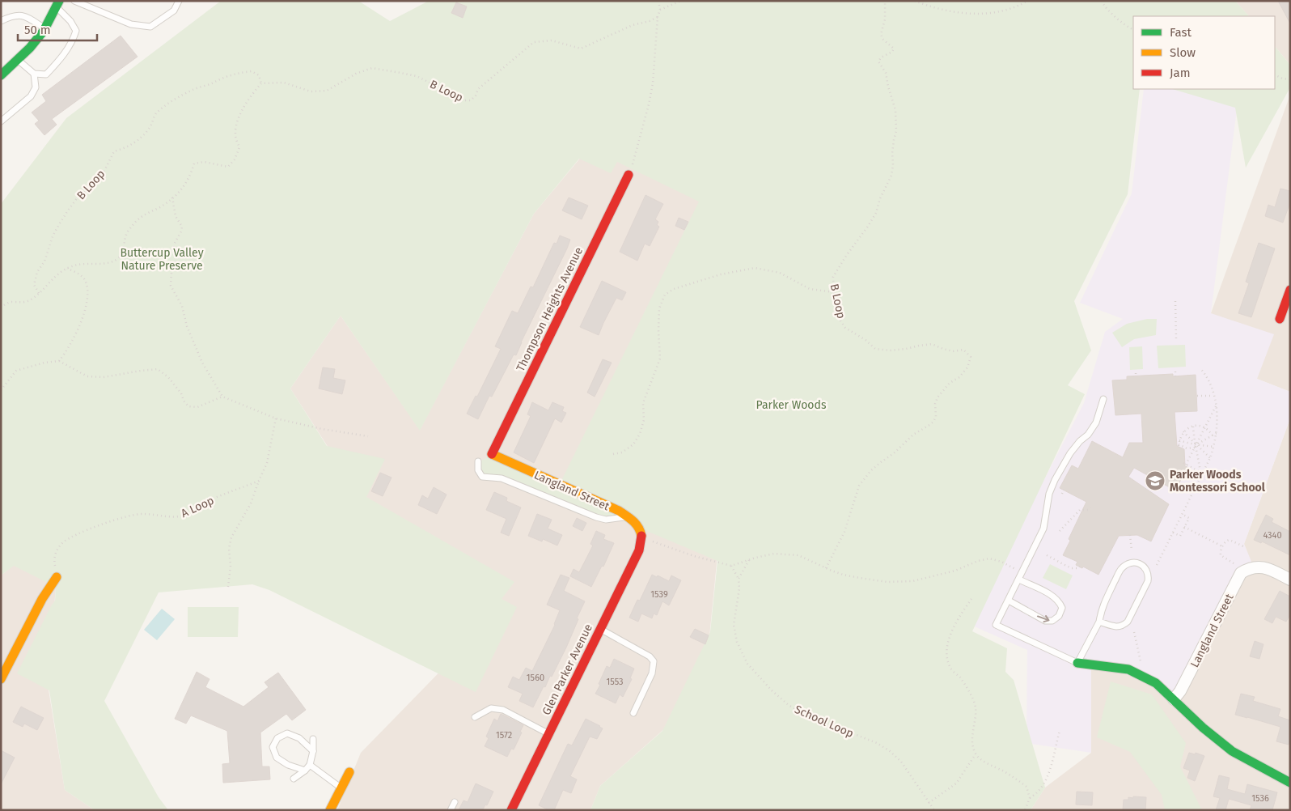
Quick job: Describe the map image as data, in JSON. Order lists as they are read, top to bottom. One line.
{"streets":{"street":["Thompson Heights Avenue","Langland Street","Glen Parker Avenue"],"path":["B Loop","A Loop","School Loop"]},"crossings":[["Thompson Heights Avenue","Langland Street"],["Langland Street","Glen Parker Avenue"]],"parks":["Buttercup Valley Nature Preserve","Parker Woods"],"places":{"school or university":["Parker Woods Montessori School"]},"house_numbers":["4340","1539","1560","1553","1572","1536"],"legend":["Fast","Slow","Jam"],"scale_bar":"50 m"}
